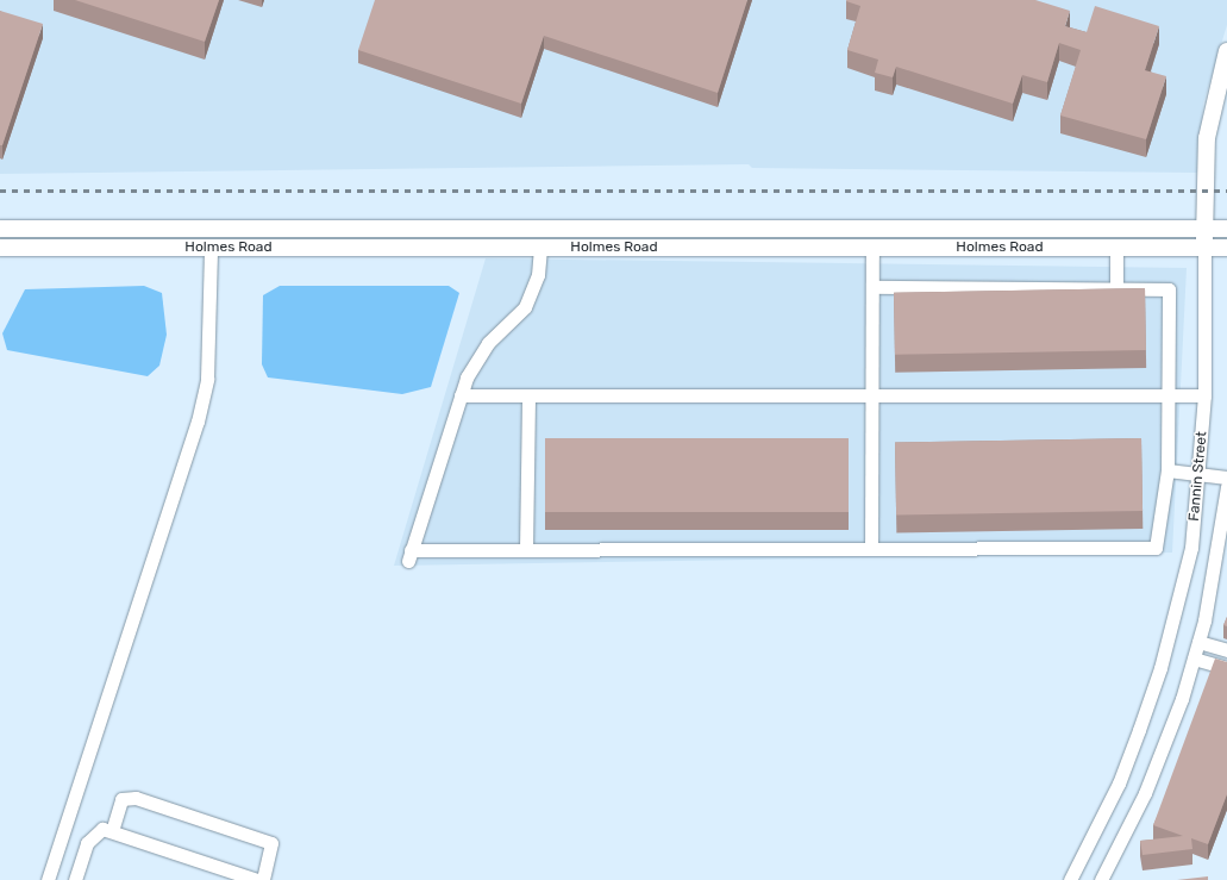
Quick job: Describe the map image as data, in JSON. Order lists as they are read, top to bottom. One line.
{"streets":{"main road":["Holmes Road","Fannin Street"]},"crossings":[["Holmes Road","Fannin Street"]]}
